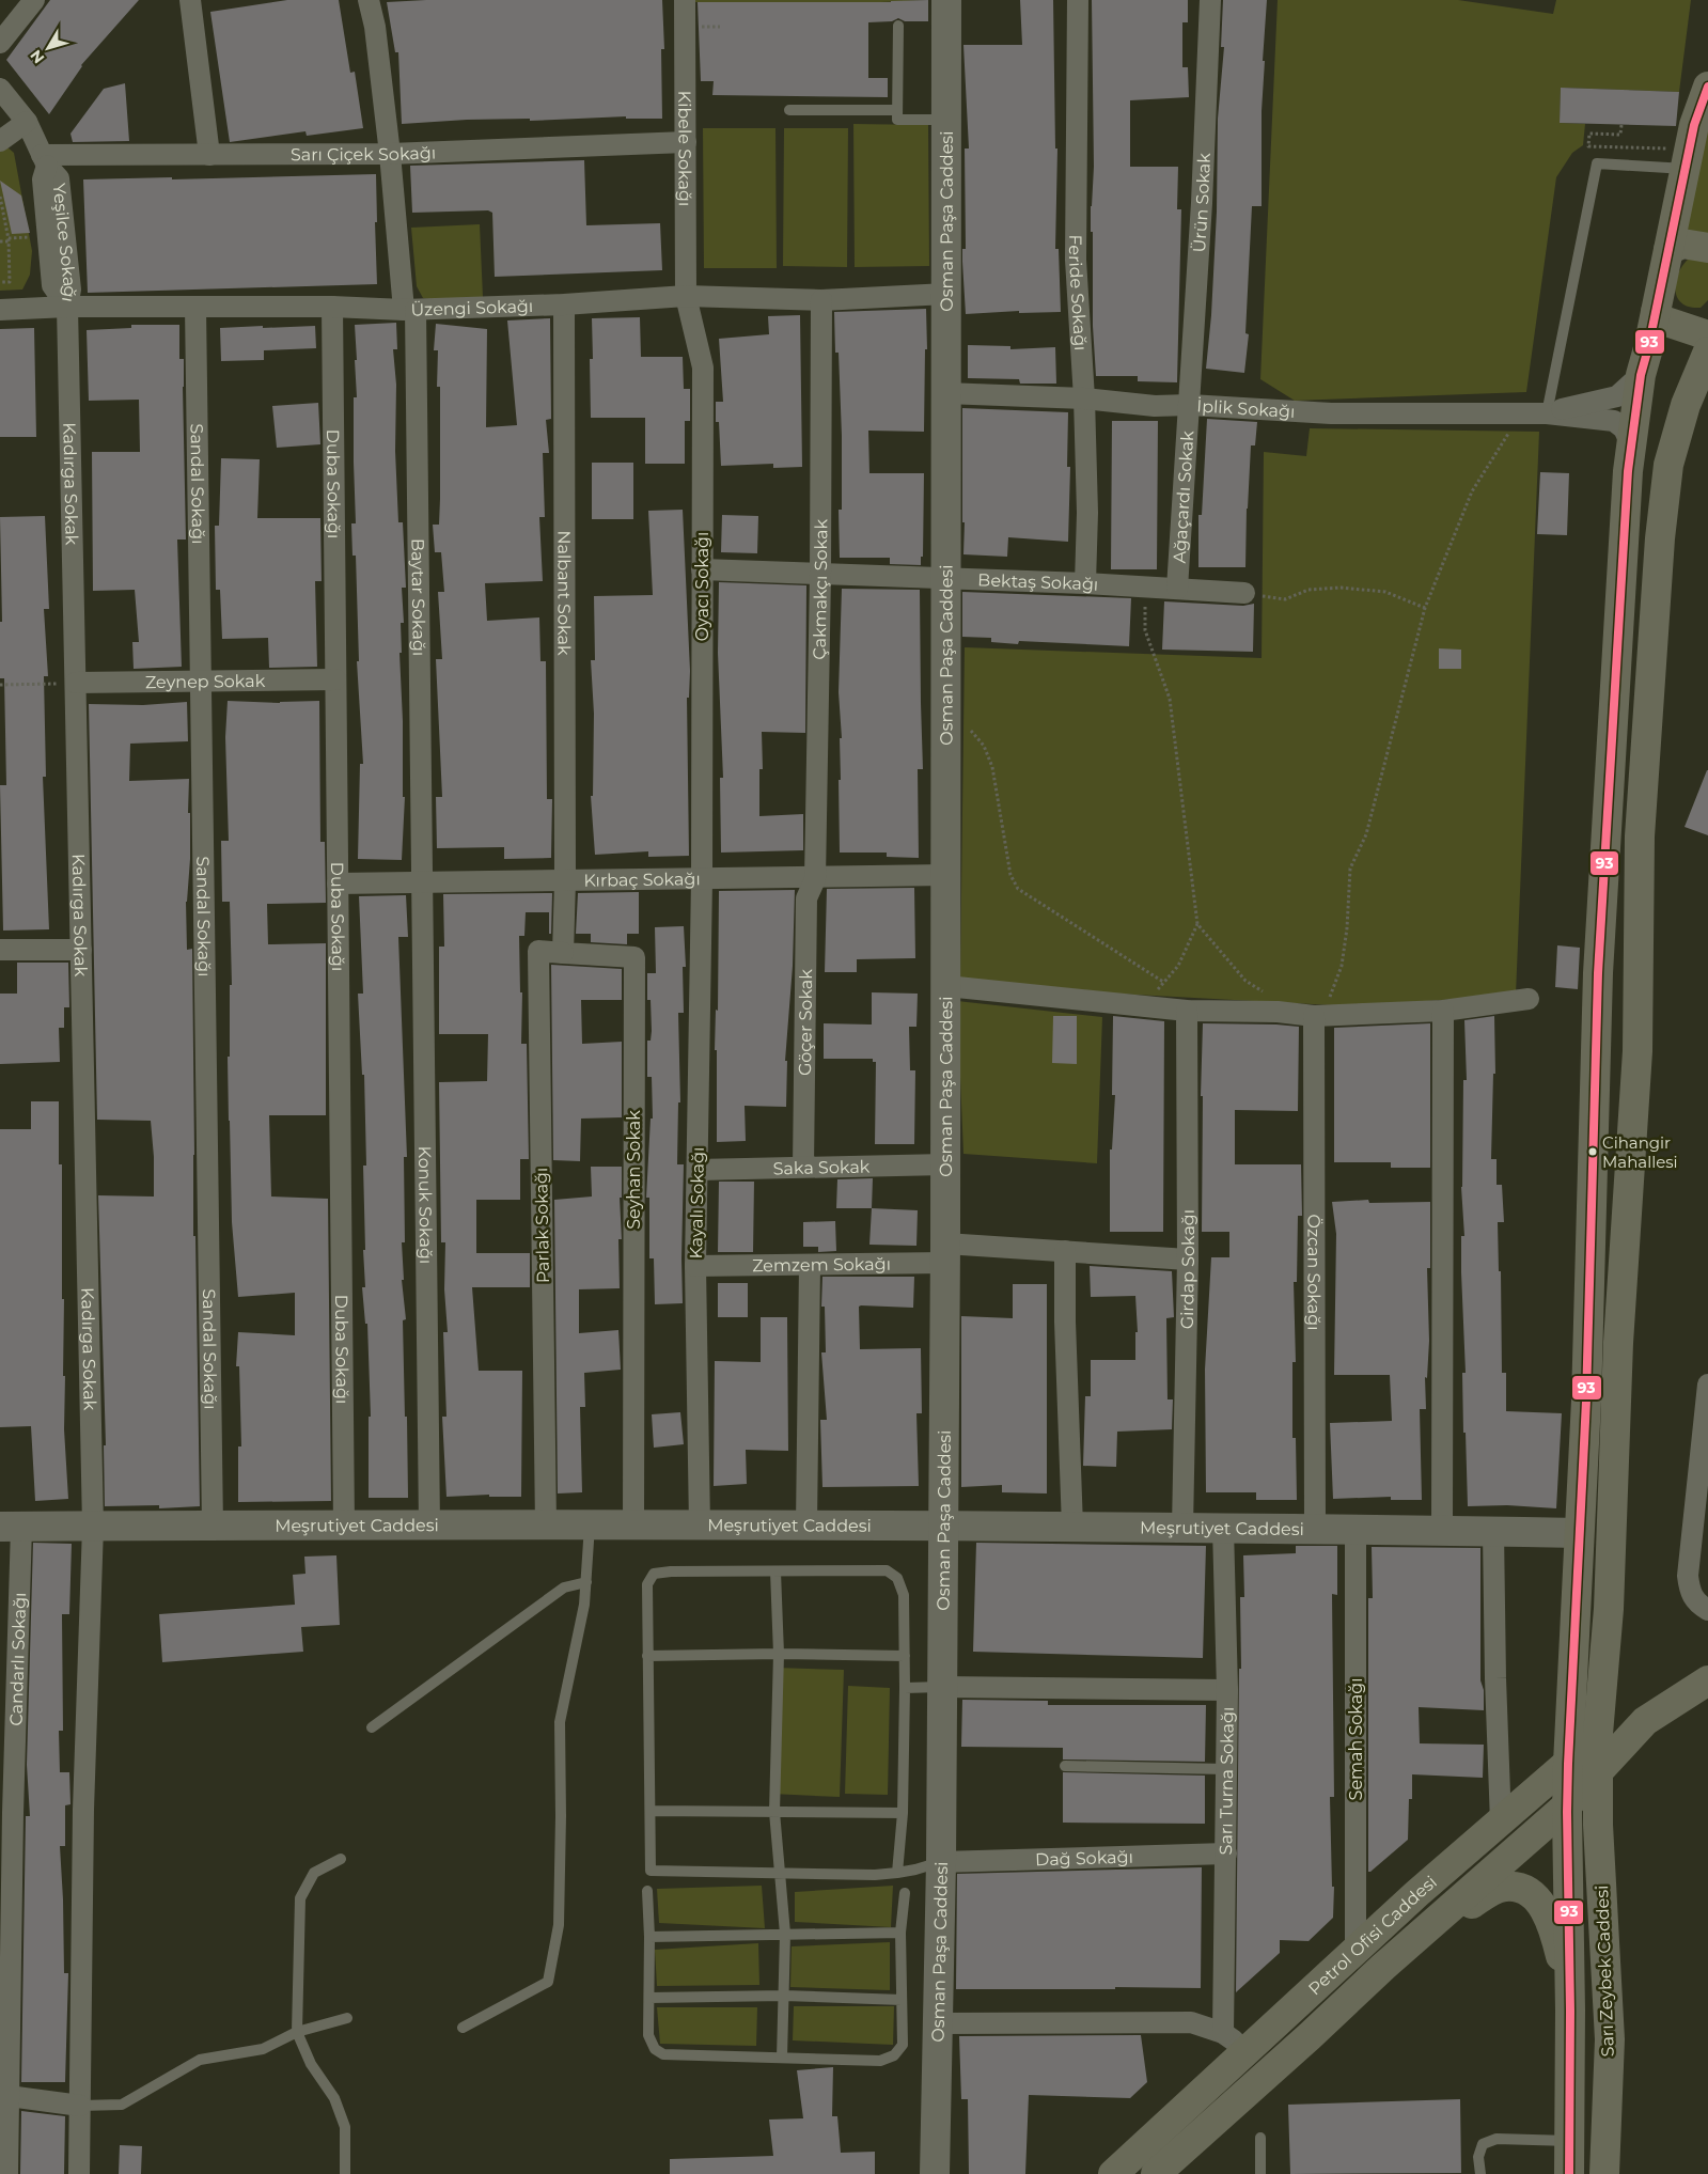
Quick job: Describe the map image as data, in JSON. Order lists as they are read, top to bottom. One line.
{"streets":{"main road":["Osman Paşa Caddesi","Meşrutiyet Caddesi","Petrol Ofisi Caddesi","Sarı Zeybek Caddesi"],"street":["Kibele Sokağı","Sarı Çiçek Sokağı","Ürün Sokak","Yeşilce Sokağı","Feride Sokağı","Üzengi Sokağı","İplik Sokağı","Kadırga Sokak","Sandal Sokağı","Duba Sokağı","Ağaçardı Sokak","Bektaş Sokağı","Oyacı Sokağı","Çakmakçı Sokak","Nalbant Sokak","Baytar Sokağı","Zeynep Sokak","Kırbaç Sokağı","Göçer Sokak","Saka Sokak","Seyhan Sokak","Kayalı Sokağı","Konuk Sokağı","Parlak Sokağı","Zemzem Sokağı","Girdap Sokağı","Özcan Sokağı","Candarlı Sokağı","Semah Sokağı","Sarı Turna Sokağı","Dağ Sokağı"]},"crossings":[["Kibele Sokağı","Sarı Çiçek Sokağı"],["Kibele Sokağı","Üzengi Sokağı"],["Kibele Sokağı","Oyacı Sokağı"],["Sarı Çiçek Sokağı","Yeşilce Sokağı"],["Sarı Çiçek Sokağı","Baytar Sokağı"],["Ürün Sokak","İplik Sokağı"],["Ürün Sokak","Ağaçardı Sokak"],["Osman Paşa Caddesi","Üzengi Sokağı"],["Osman Paşa Caddesi","İplik Sokağı"],["Osman Paşa Caddesi","Bektaş Sokağı"],["Osman Paşa Caddesi","Kırbaç Sokağı"],["Osman Paşa Caddesi","Saka Sokak"],["Osman Paşa Caddesi","Zemzem Sokağı"],["Osman Paşa Caddesi","Meşrutiyet Caddesi"],["Osman Paşa Caddesi","Dağ Sokağı"],["Yeşilce Sokağı","Üzengi Sokağı"],["Yeşilce Sokağı","Kadırga Sokak"],["Feride Sokağı","İplik Sokağı"],["Feride Sokağı","Bektaş Sokağı"],["Üzengi Sokağı","Kadırga Sokak"],["Üzengi Sokağı","Sandal Sokağı"],["Üzengi Sokağı","Duba Sokağı"],["Üzengi Sokağı","Oyacı Sokağı"],["Üzengi Sokağı","Çakmakçı Sokak"],["Üzengi Sokağı","Nalbant Sokak"],["Üzengi Sokağı","Baytar Sokağı"],["İplik Sokağı","Ağaçardı Sokak"],["İplik Sokağı","Sarı Zeybek Caddesi"],["Kadırga Sokak","Zeynep Sokak"],["Kadırga Sokak","Meşrutiyet Caddesi"],["Sandal Sokağı","Zeynep Sokak"],["Sandal Sokağı","Meşrutiyet Caddesi"],["Duba Sokağı","Zeynep Sokak"],["Duba Sokağı","Kırbaç Sokağı"],["Duba Sokağı","Meşrutiyet Caddesi"],["Ağaçardı Sokak","Bektaş Sokağı"],["Bektaş Sokağı","Oyacı Sokağı"],["Bektaş Sokağı","Çakmakçı Sokak"],["Oyacı Sokağı","Kırbaç Sokağı"],["Oyacı Sokağı","Kayalı Sokağı"],["Çakmakçı Sokak","Kırbaç Sokağı"],["Çakmakçı Sokak","Göçer Sokak"],["Nalbant Sokak","Kırbaç Sokağı"],["Baytar Sokağı","Kırbaç Sokağı"],["Baytar Sokağı","Konuk Sokağı"],["Kırbaç Sokağı","Göçer Sokak"],["Kırbaç Sokağı","Kayalı Sokağı"],["Kırbaç Sokağı","Konuk Sokağı"],["Göçer Sokak","Saka Sokak"],["Saka Sokak","Kayalı Sokağı"],["Seyhan Sokak","Parlak Sokağı"],["Seyhan Sokak","Meşrutiyet Caddesi"],["Kayalı Sokağı","Zemzem Sokağı"],["Kayalı Sokağı","Meşrutiyet Caddesi"],["Konuk Sokağı","Meşrutiyet Caddesi"],["Parlak Sokağı","Meşrutiyet Caddesi"],["Zemzem Sokağı","Girdap Sokağı"],["Girdap Sokağı","Meşrutiyet Caddesi"],["Özcan Sokağı","Meşrutiyet Caddesi"],["Meşrutiyet Caddesi","Candarlı Sokağı"],["Meşrutiyet Caddesi","Semah Sokağı"],["Meşrutiyet Caddesi","Sarı Turna Sokağı"],["Meşrutiyet Caddesi","Sarı Zeybek Caddesi"],["Semah Sokağı","Petrol Ofisi Caddesi"],["Sarı Turna Sokağı","Dağ Sokağı"],["Petrol Ofisi Caddesi","Sarı Zeybek Caddesi"]],"places":["Cihangir Mahallesi"],"lines":["transit line 93"],"north":"bottom left"}
